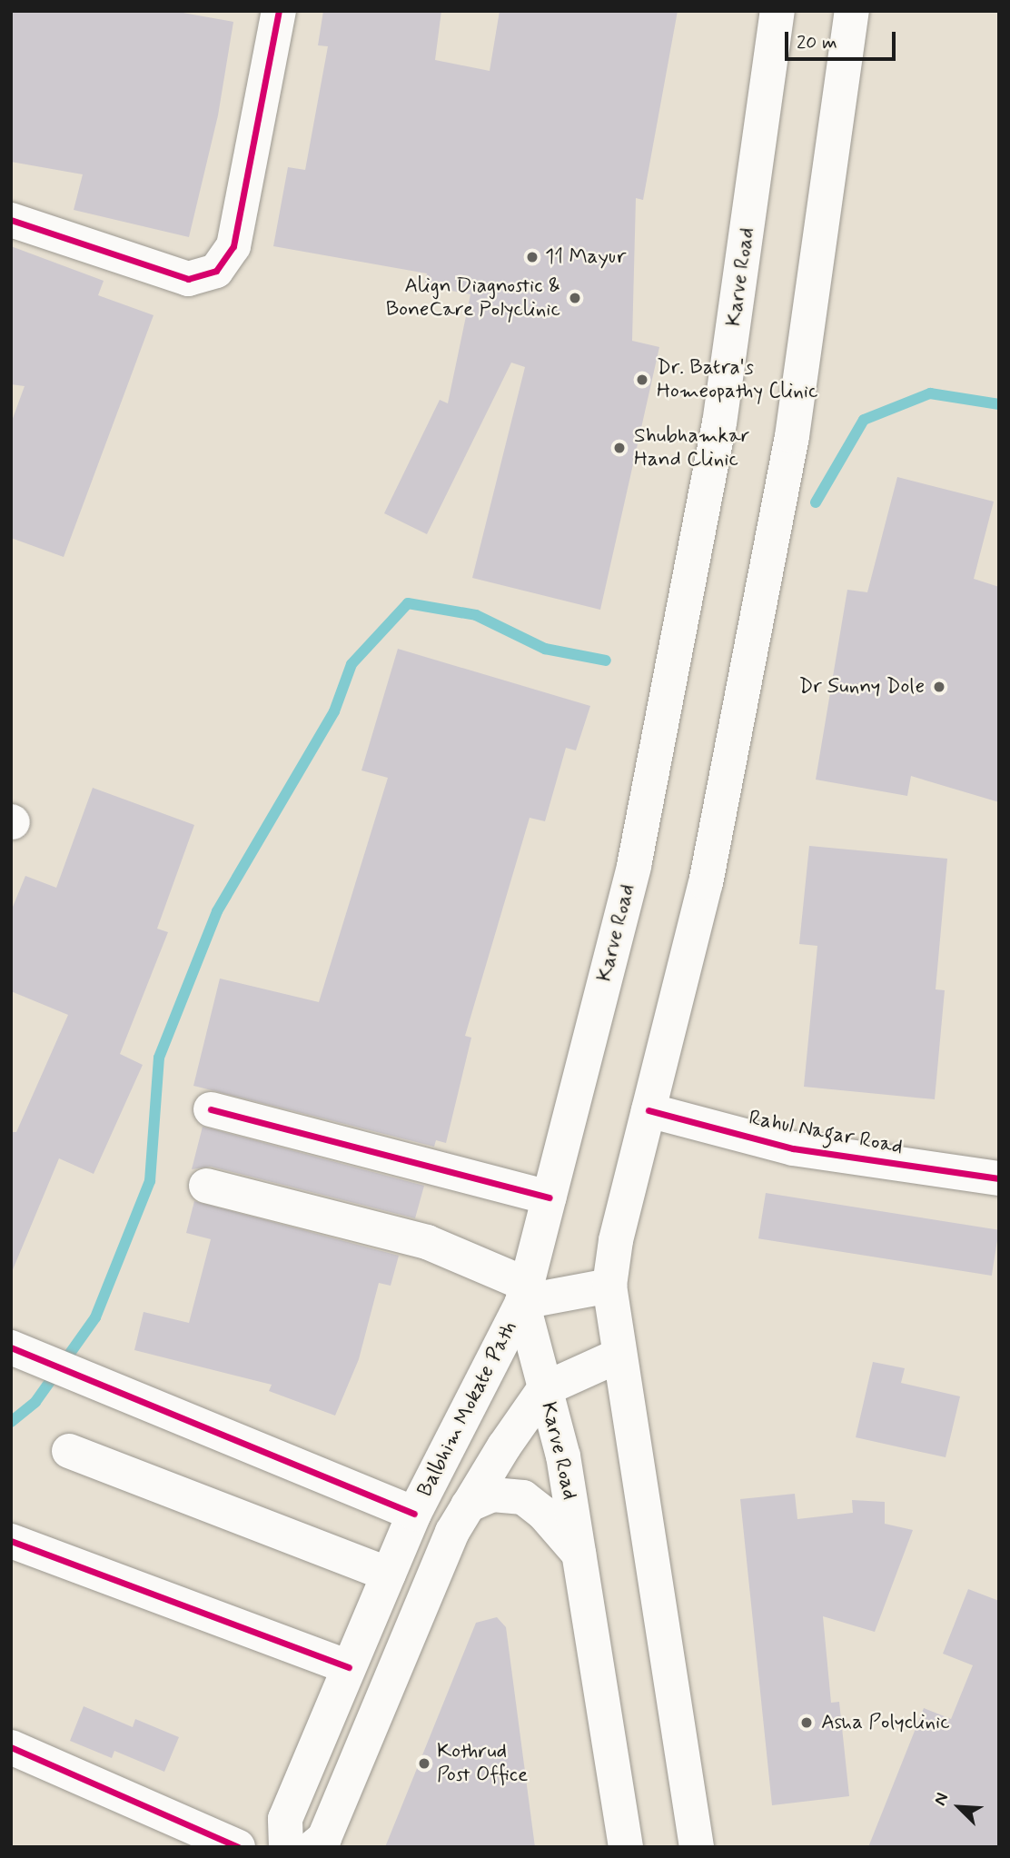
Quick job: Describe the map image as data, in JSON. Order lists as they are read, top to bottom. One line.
{"streets":{"main road":["Karve Road","Rahul Nagar Road","Balbhim Mokate Path"]},"crossings":[["Karve Road","Balbhim Mokate Path"]],"places":["11 Mayur","Align Diagnostic & BoneCare Polyclinic","Dr. Batra's Homeopathy Clinic","Shubhamkar Hand Clinic","Dr Sunny Dole","Asha Polyclinic","Kothrud Post Office"],"scale_bar":"20 m","north":"top left"}
